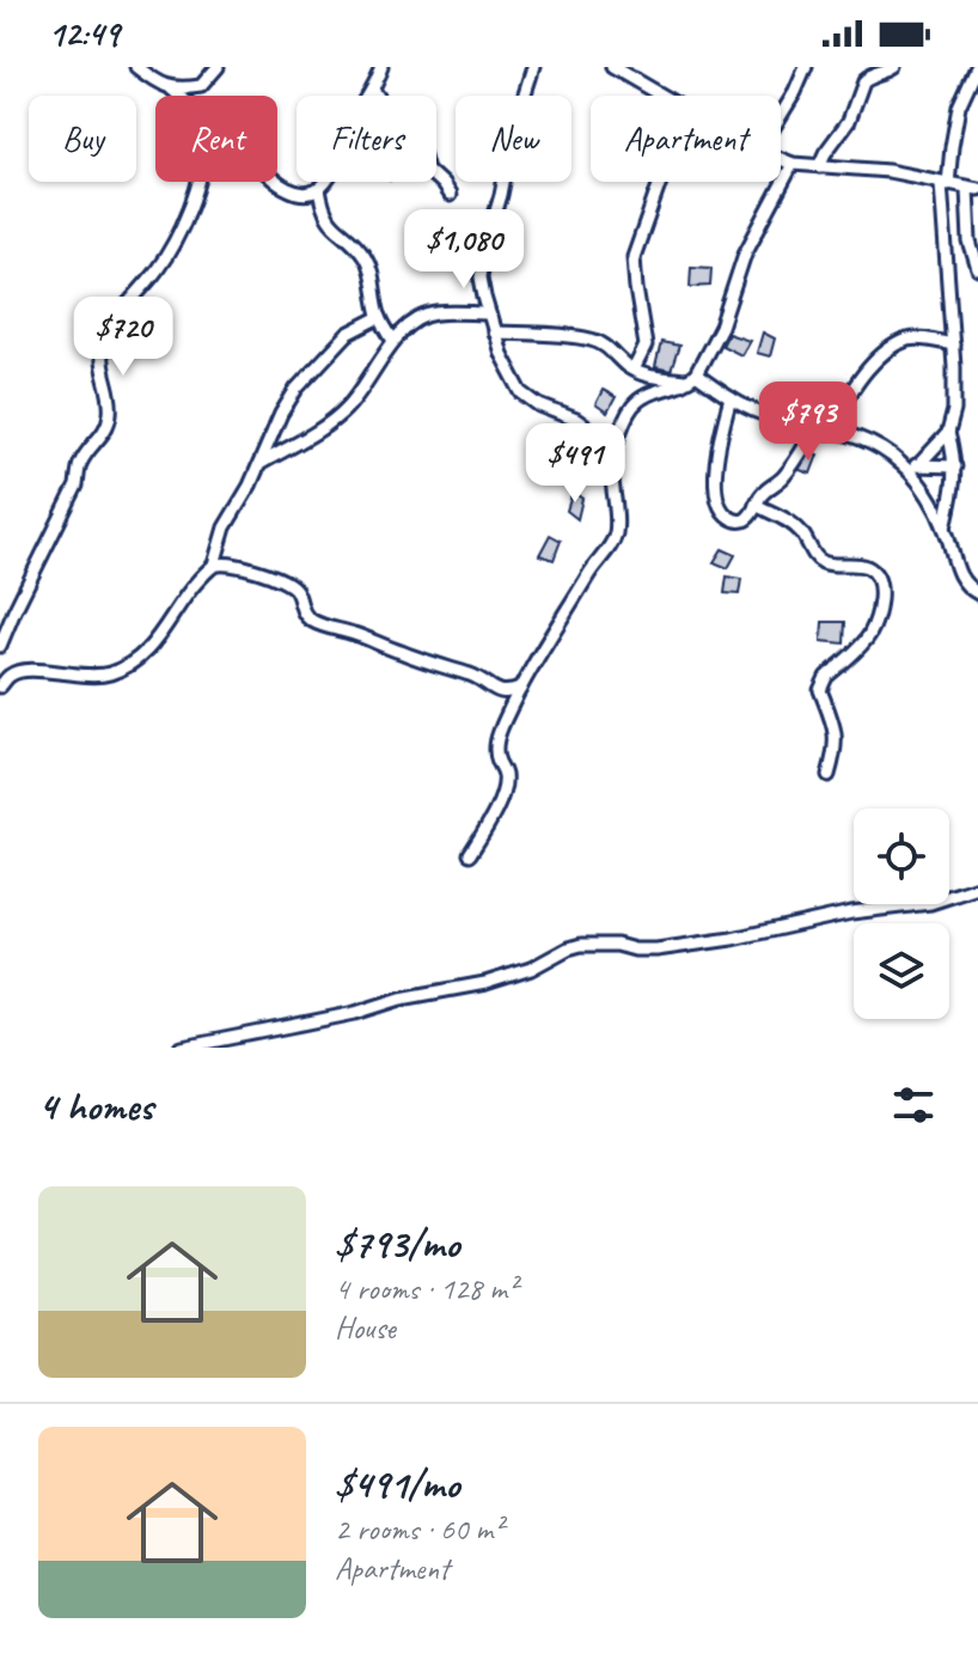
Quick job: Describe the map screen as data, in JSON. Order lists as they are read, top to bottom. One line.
{"page":{"status":"12:49","chip":["Buy","Rent","Filters","New","Apartment"],"price":["$1,080","$720","$793","$491"],"heading":"4 homes","list":[{"name":"$793/mo","note":"4 rooms · 128 m² · House"},{"name":"$491/mo","note":"2 rooms · 60 m² · Apartment"}]}}
